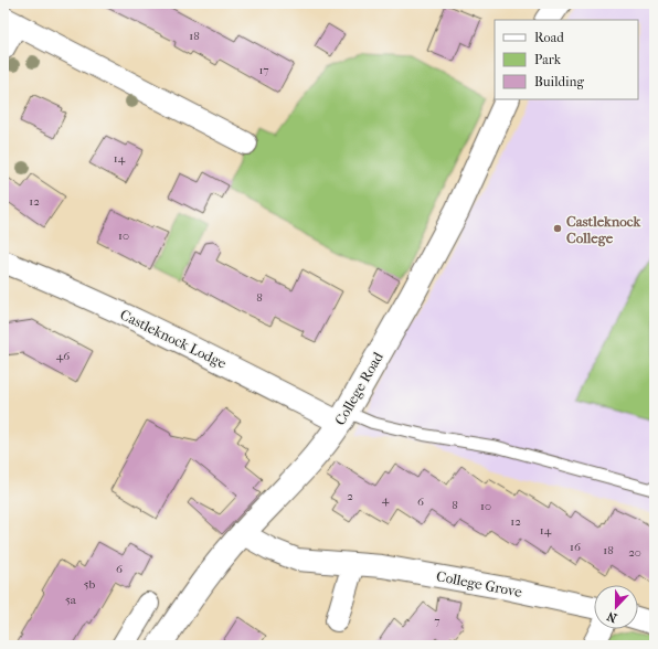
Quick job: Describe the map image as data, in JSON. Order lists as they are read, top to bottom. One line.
{"streets":{"street":["Castleknock Lodge","College Road","College Grove"]},"crossings":[["Castleknock Lodge","College Road"],["College Road","College Grove"]],"places":["Castleknock College"],"house_numbers":["18","17","14","12","10","8","46","2","4","6","8","10","12","14","16","18","20","6","5b","5a","7"],"legend":["Road","Park","Building"],"north":"bottom"}
